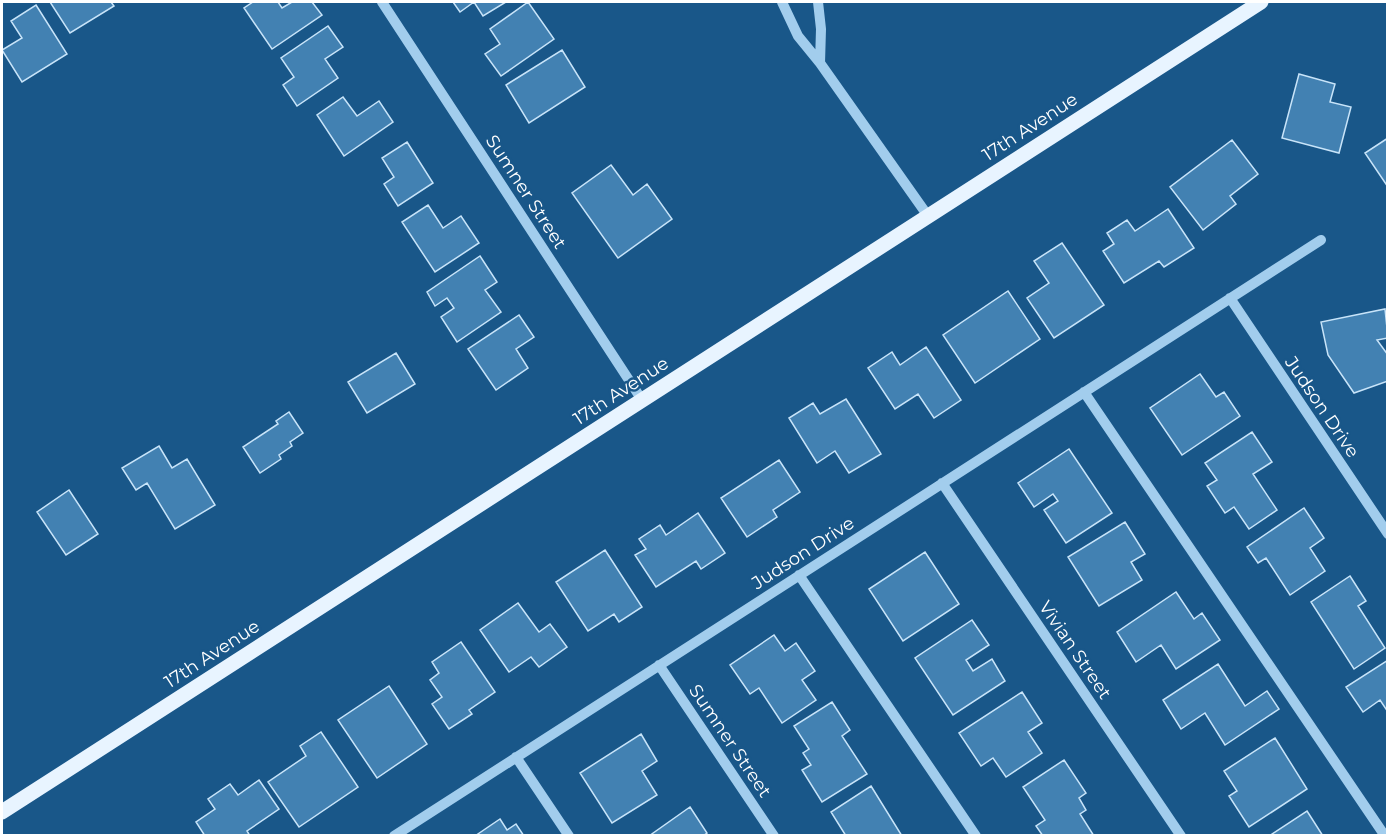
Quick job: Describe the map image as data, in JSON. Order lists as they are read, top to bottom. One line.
{"streets":{"main road":["17th Avenue"],"street":["Sumner Street","Judson Drive","Vivian Street"]},"crossings":[["17th Avenue","Sumner Street"],["Sumner Street","Judson Drive"],["Judson Drive","Vivian Street"]]}
